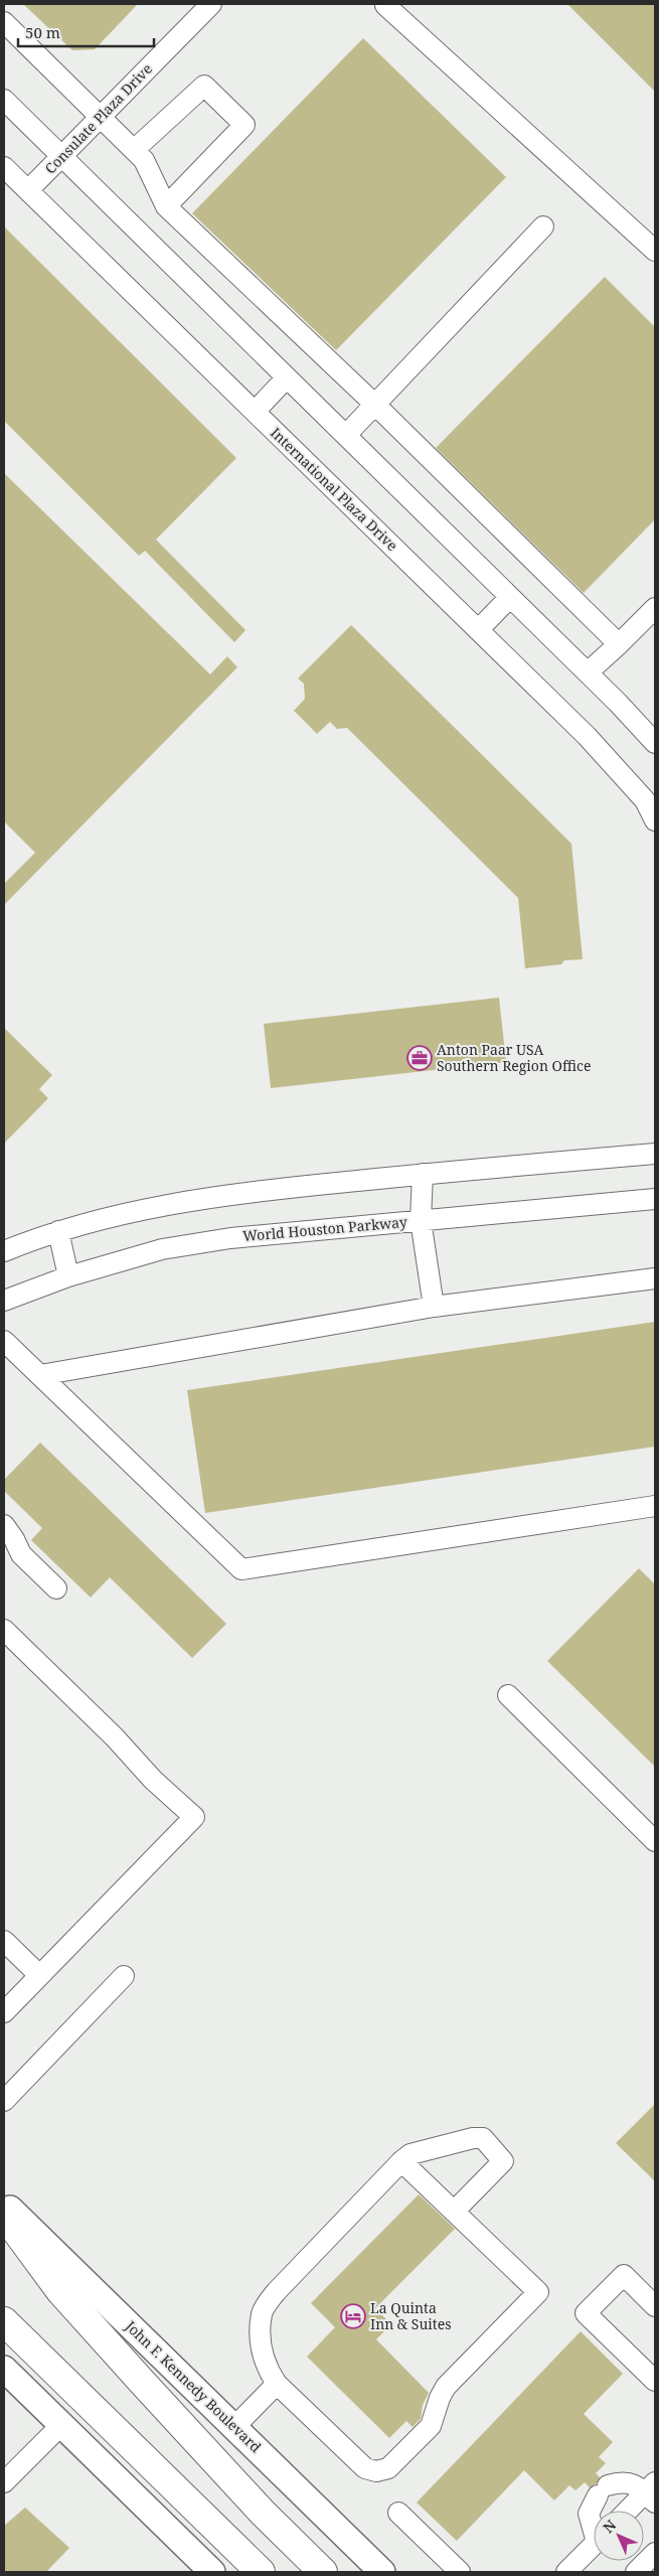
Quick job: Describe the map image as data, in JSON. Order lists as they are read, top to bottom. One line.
{"streets":{"main road":["John F. Kennedy Boulevard"],"street":["Consulate Plaza Drive","International Plaza Drive","World Houston Parkway"]},"crossings":[["Consulate Plaza Drive","International Plaza Drive"]],"places":{"office":["Anton Paar USA Southern Region Office"],"hotel":["La Quinta Inn & Suites"]},"scale_bar":"50 m","north":"top left"}
